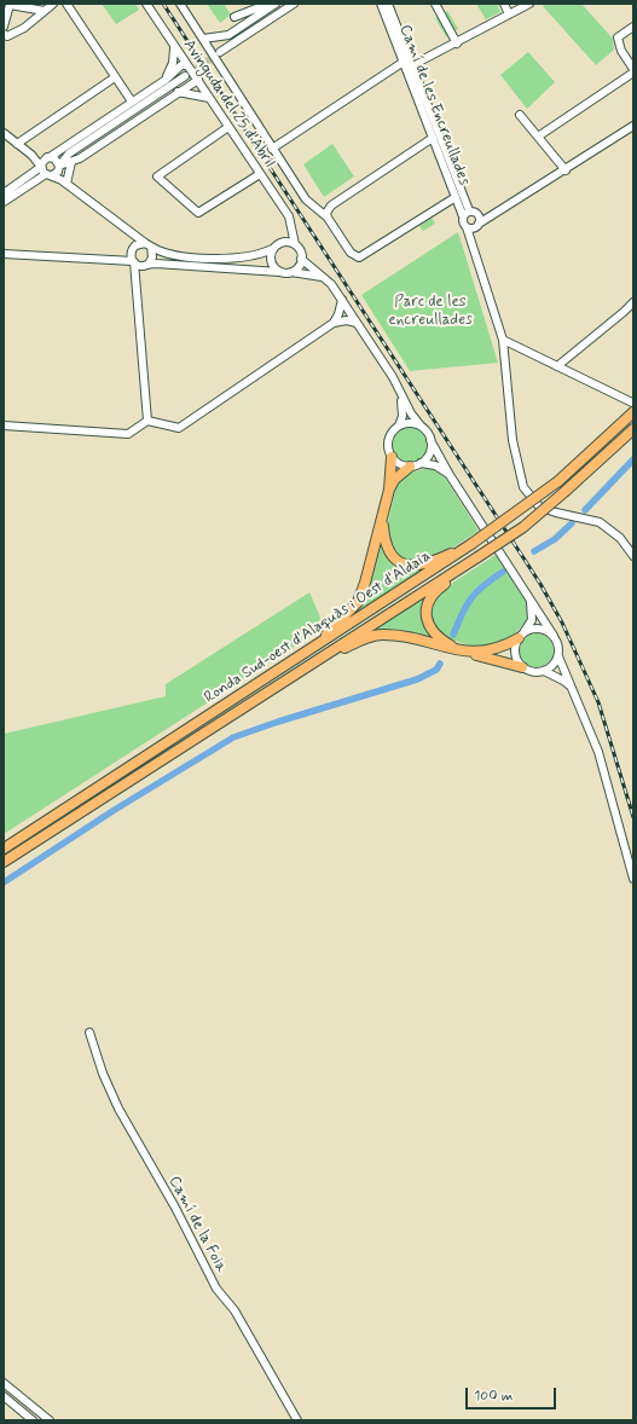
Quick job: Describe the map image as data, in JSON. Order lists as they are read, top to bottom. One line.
{"streets":{"main road":["Ronda Sud-oest d'Alaquàs i Oest d'Aldaia"],"street":["Avinguda del 25 d'Abril","Camí de les Encreullades","Camí de la Foia"]},"parks":["Parc de les encreullades"],"scale_bar":"100 m"}
